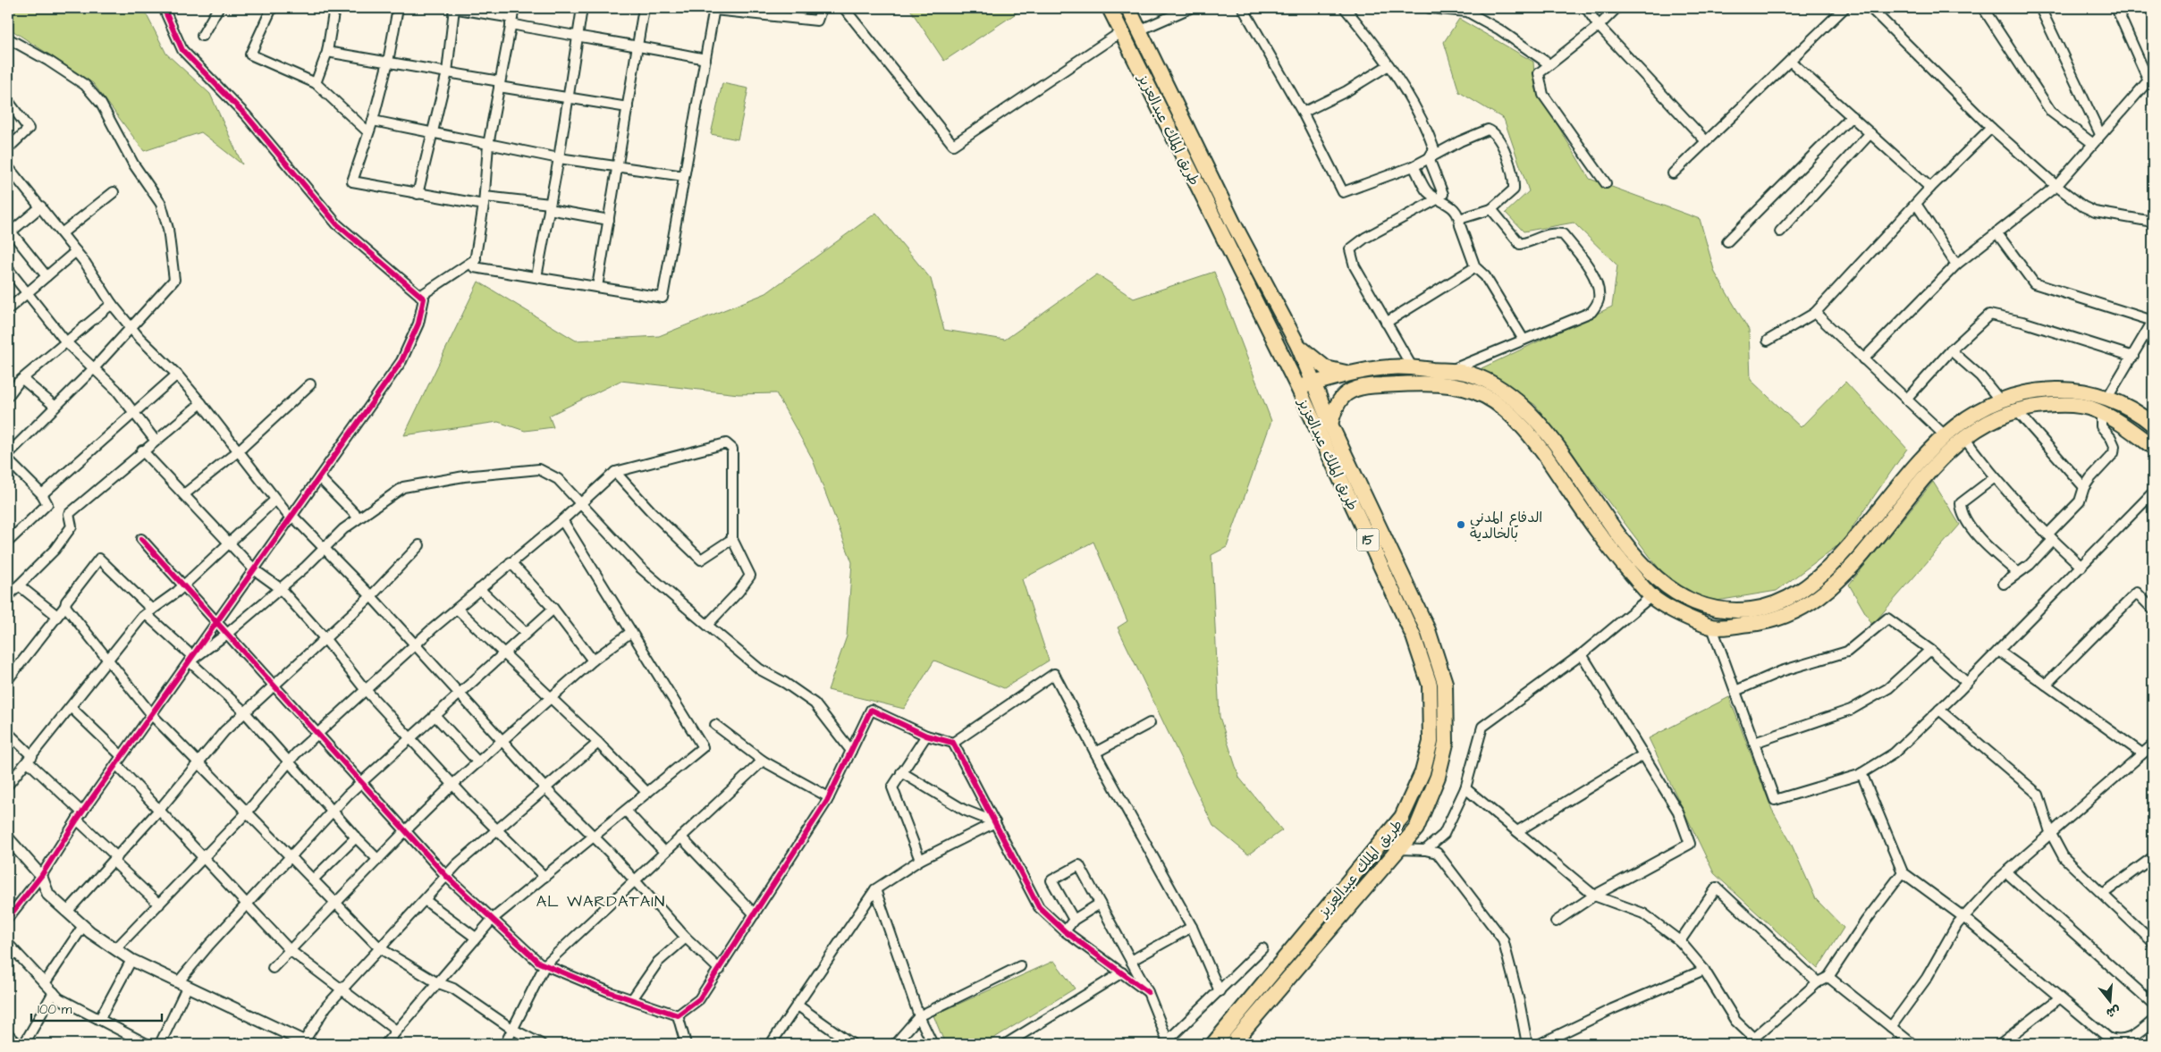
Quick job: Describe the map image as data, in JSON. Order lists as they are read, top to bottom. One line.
{"streets":{"main road":["طريق الملك عبدالعزيز","15"]},"districts":["AL WARDATAIN"],"places":["الدفاع المدني بالخالدية"],"scale_bar":"100 m","north":"bottom"}
